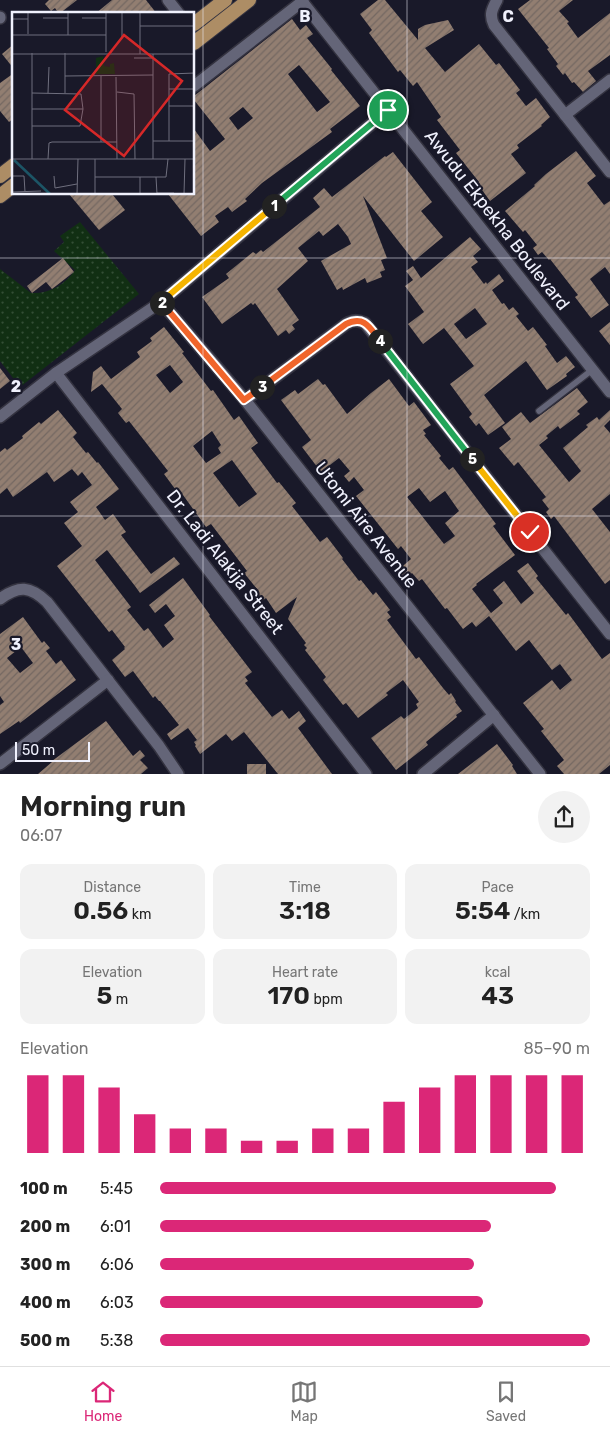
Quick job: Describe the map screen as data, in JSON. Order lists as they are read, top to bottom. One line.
{"streets":{"street":["Awudu Ekpekha Boulevard","Utomi Aire Avenue","Dr. Ladi Alakija Street"]},"scale_bar":"50 m","page":{"pins":["1","2","4","3","5"],"scale":"50 m","heading":["Morning run","06:07"],"stats":[["Distance","0.56 km"],["Time","3:18"],["Pace","5:54 /km"],["Elevation","5 m"],["Heart rate","170 bpm"],["kcal","43"]],"chart":["Elevation","85–90 m"],"list":[{"name":"100 m","note":"5:45"},{"name":"200 m","note":"6:01"},{"name":"300 m","note":"6:06"},{"name":"400 m","note":"6:03"},{"name":"500 m","note":"5:38"}],"tabs":["Home","Map","Saved"]},"grid":{"columns":["B","C"],"rows":["2","3"]}}
